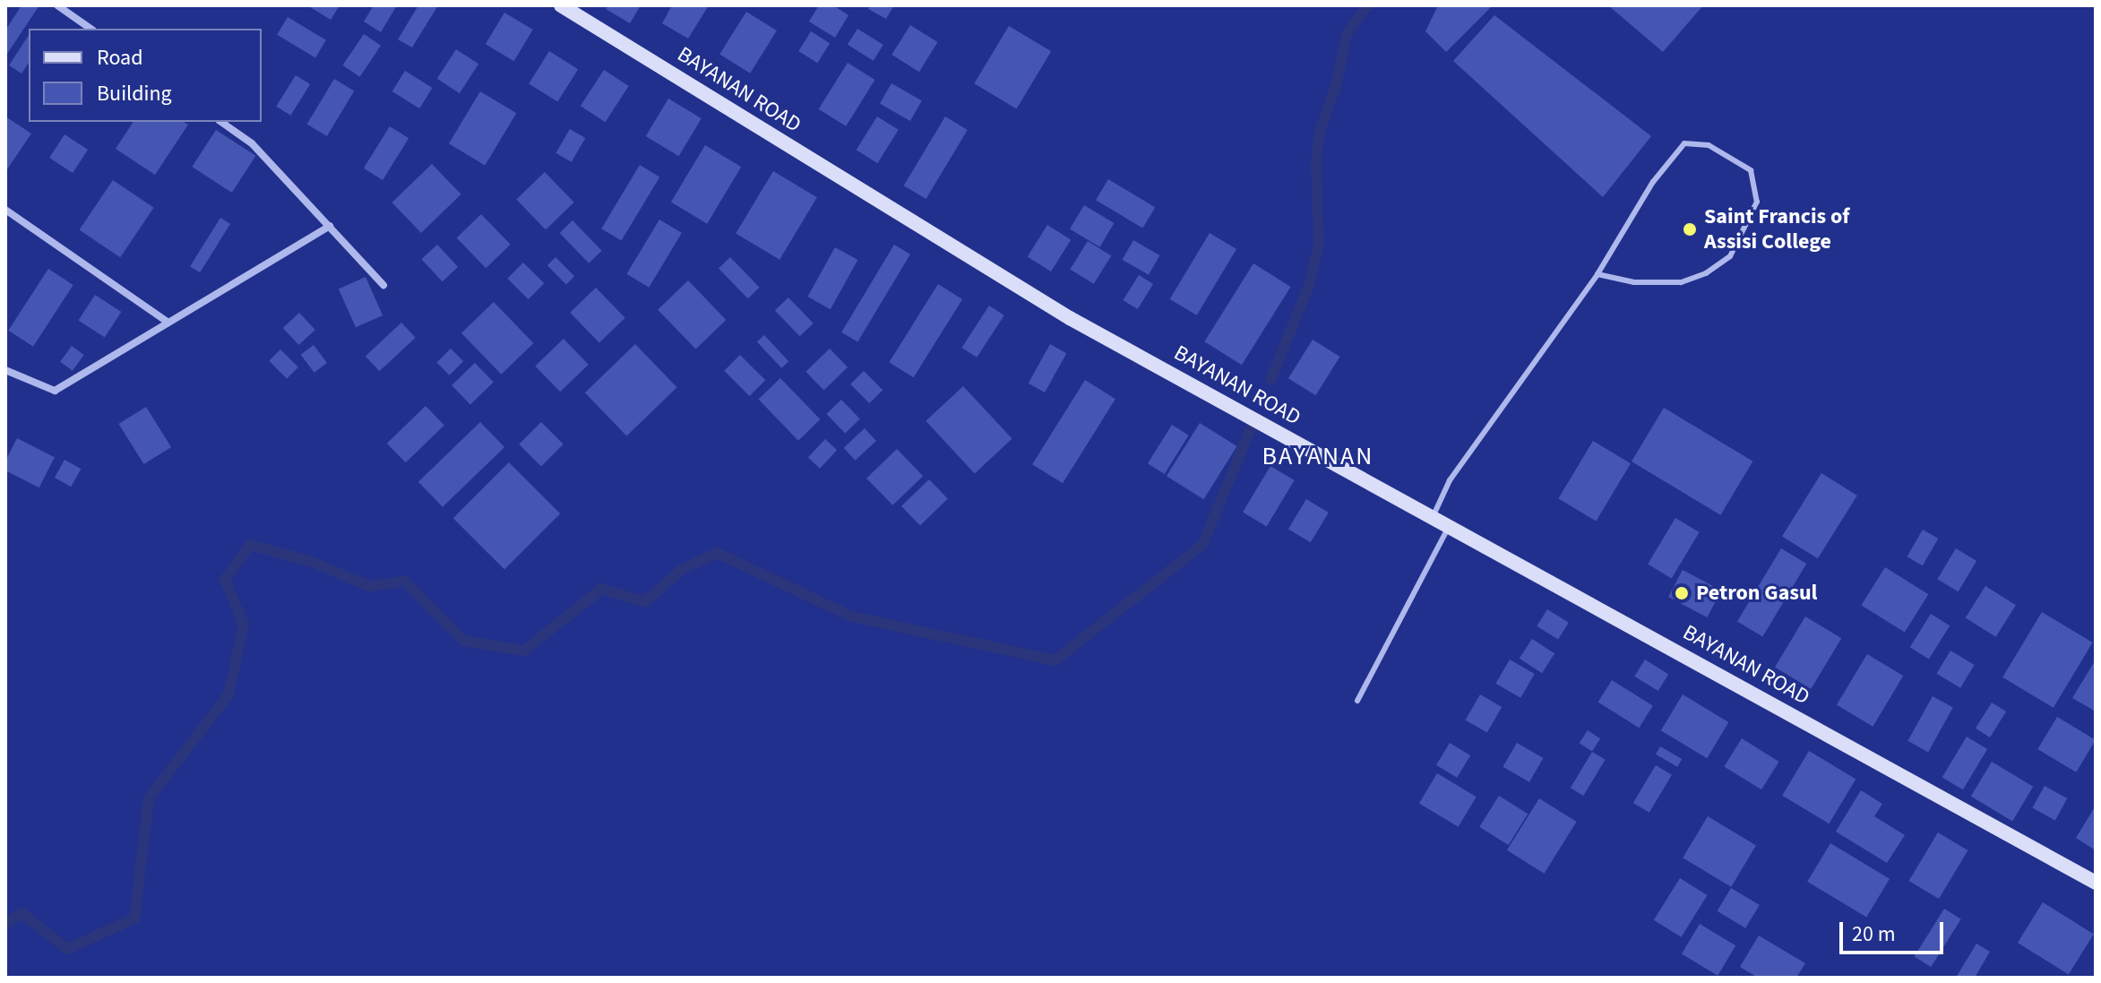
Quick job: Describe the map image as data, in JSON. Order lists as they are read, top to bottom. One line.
{"streets":{"main road":["BAYANAN ROAD"]},"districts":["BAYANAN"],"places":["Saint Francis of Assisi College","Petron Gasul"],"legend":["Road","Building"],"scale_bar":"20 m"}
